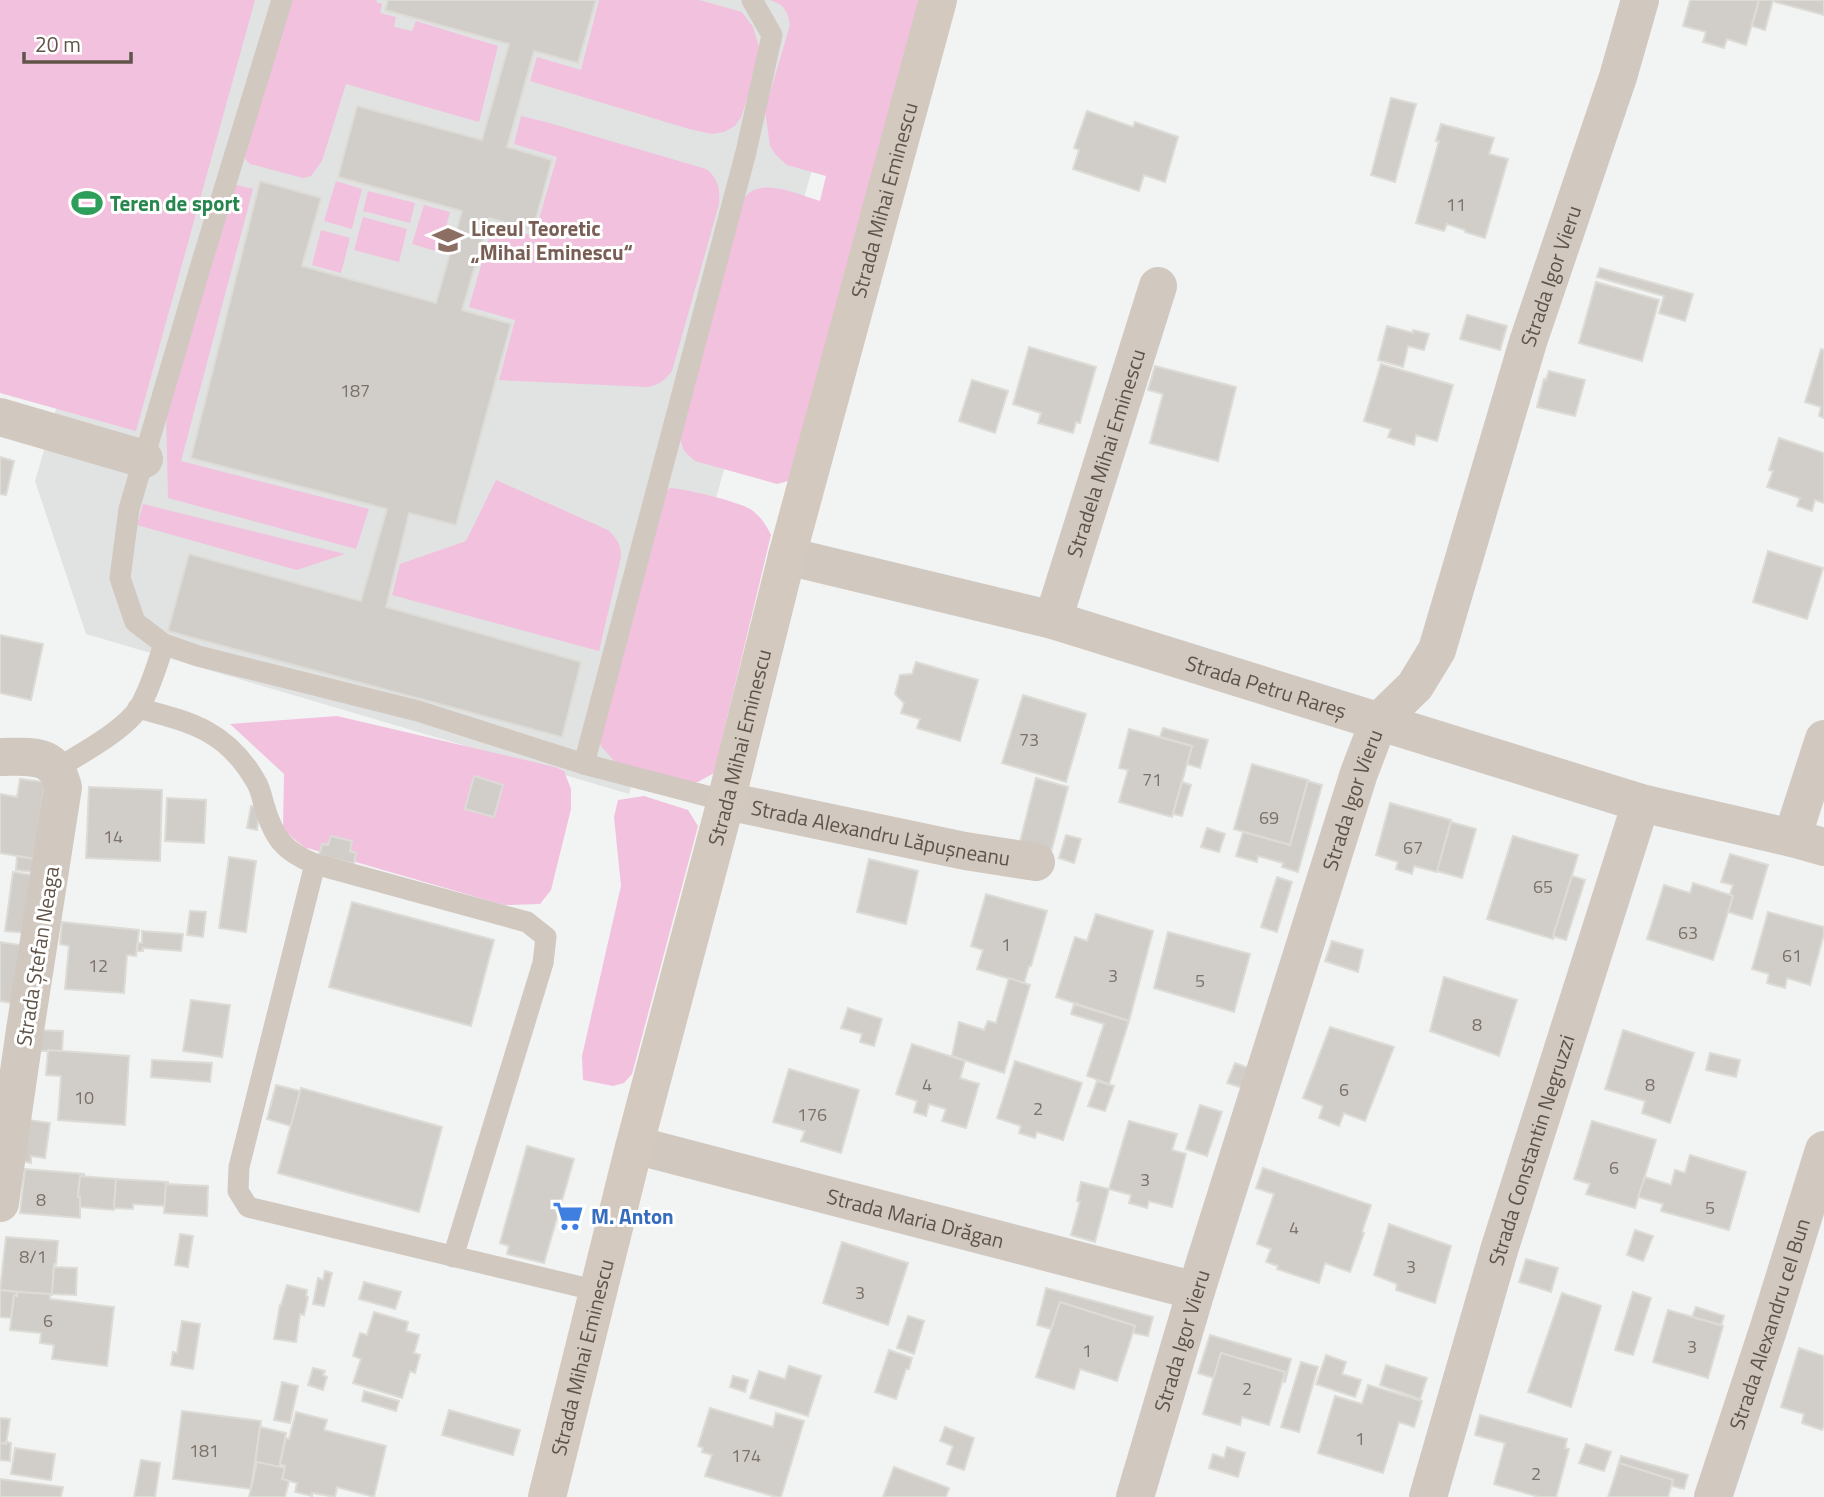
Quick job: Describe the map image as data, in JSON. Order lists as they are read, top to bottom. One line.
{"streets":{"main road":["Strada Mihai Eminescu"],"street":["Strada Igor Vieru","Stradela Mihai Eminescu","Strada Petru Rareș","Strada Alexandru Lăpușneanu","Strada Ștefan Neaga","Strada Constantin Negruzzi","Strada Maria Drăgan","Strada Alexandru cel Bun"]},"crossings":[["Strada Mihai Eminescu","Strada Petru Rareș"],["Strada Mihai Eminescu","Strada Alexandru Lăpușneanu"],["Strada Mihai Eminescu","Strada Maria Drăgan"],["Strada Igor Vieru","Strada Petru Rareș"],["Strada Igor Vieru","Strada Maria Drăgan"],["Stradela Mihai Eminescu","Strada Petru Rareș"],["Strada Petru Rareș","Strada Constantin Negruzzi"]],"places":{"sports":["Teren de sport"],"school or university":["Liceul Teoretic „Mihai Eminescu“"],"supermarket":["M. Anton"]},"house_numbers":["11","187","73","71","69","14","67","65","63","1","61","12","3","5","8","4","8","6","10","2","176","6","3","8","5","4","8/1","3","3","6","3","1","2","1","181","174","2"],"scale_bar":"20 m"}
